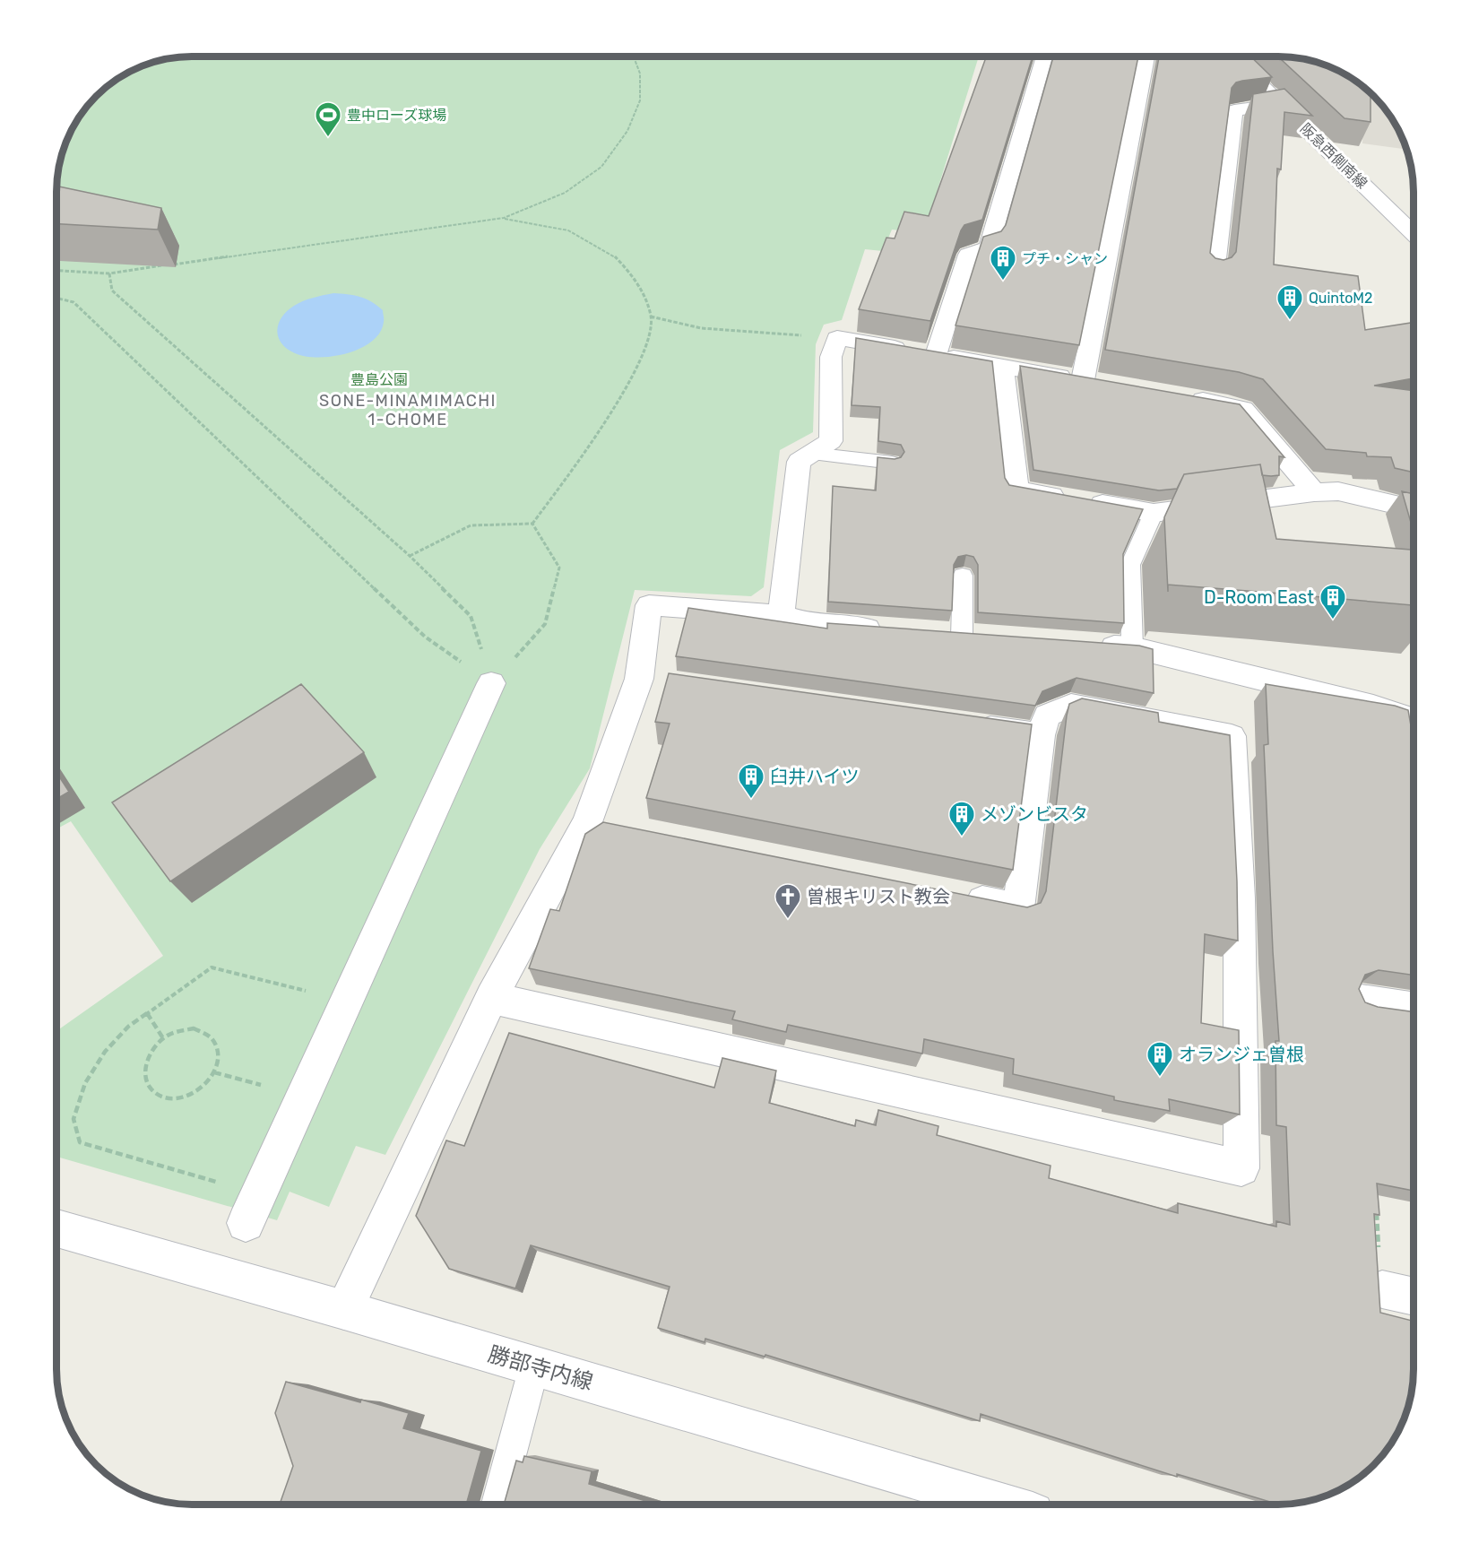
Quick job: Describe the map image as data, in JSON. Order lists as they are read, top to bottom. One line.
{"streets":{"street":["阪急西側南線","勝部寺内線"]},"districts":["SONE-MINAMIMACHI 1-CHOME"],"parks":["豊島公園"],"places":{"sports":["豊中ローズ球場"],"building":["プチ・シャン","QuintoM2","D-Room East","臼井ハイツ","メゾンビスタ","オランジェ曽根"],"church":["曽根キリスト教会"]}}
